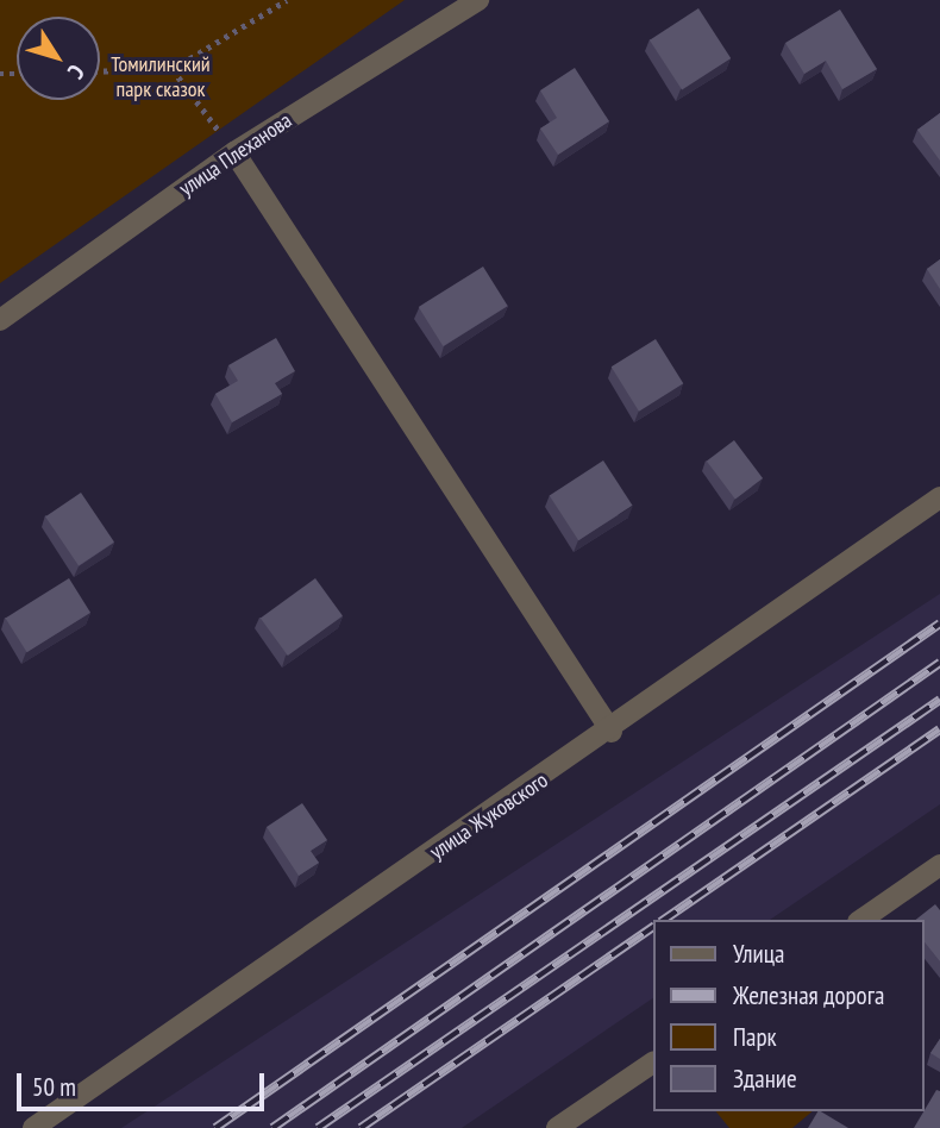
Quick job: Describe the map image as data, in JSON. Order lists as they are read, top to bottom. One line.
{"streets":{"street":["улица Плеханова","улица Жуковского"]},"parks":["Томилинский парк сказок"],"legend":["Улица","Железная дорога","Парк","Здание"],"scale_bar":"50 m","north":"bottom right"}
